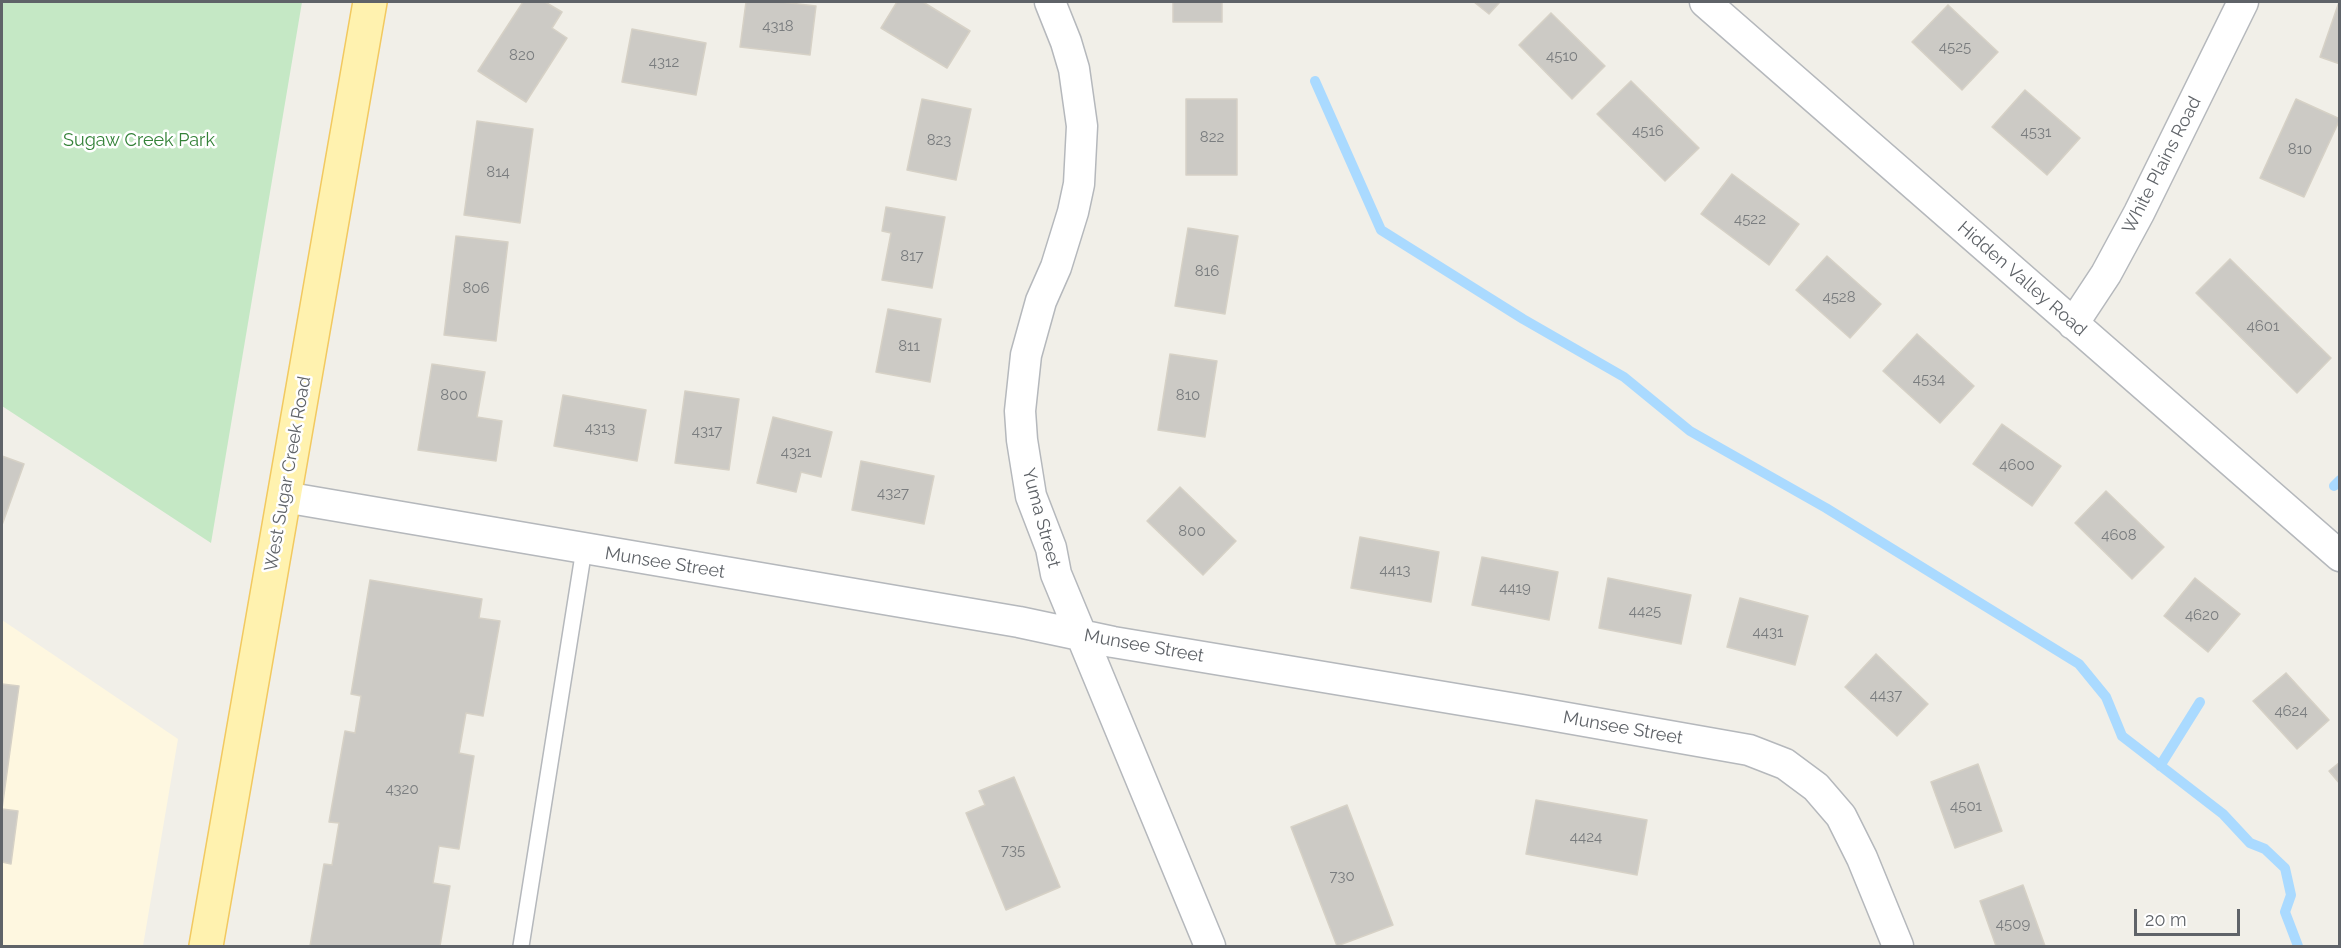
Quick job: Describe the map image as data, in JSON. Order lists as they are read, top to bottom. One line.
{"streets":{"main road":["West Sugar Creek Road"],"street":["White Plains Road","Hidden Valley Road","Yuma Street","Munsee Street"]},"crossings":[["White Plains Road","Hidden Valley Road"],["West Sugar Creek Road","Munsee Street"],["Yuma Street","Munsee Street"]],"parks":["Sugaw Creek Park"],"house_numbers":["4318","4525","820","4510","4312","4516","4531","822","823","810","814","4522","817","816","806","4528","4601","811","4534","800","810","4313","4317","4321","4600","4327","800","4608","4413","4419","4425","4620","4431","4437","4624","4320","4501","4424","735","730","4509"],"scale_bar":"20 m"}
